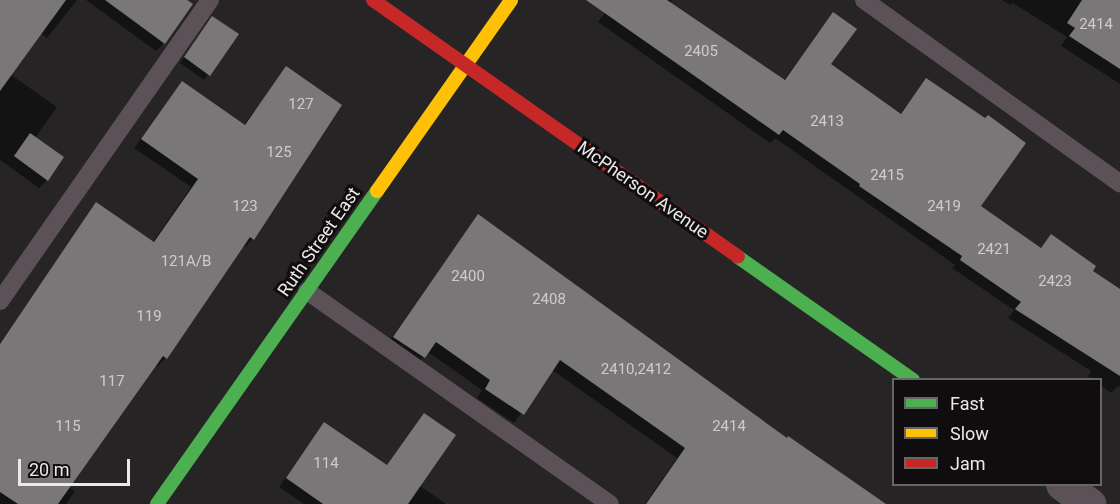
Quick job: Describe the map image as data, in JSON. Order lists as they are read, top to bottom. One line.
{"streets":{"street":["McPherson Avenue","Ruth Street East"]},"crossings":[["McPherson Avenue","Ruth Street East"]],"house_numbers":["2414","2405","127","2413","125","2415","123","2419","2421","121A/B","2400","2423","2408","119","2410,2412","117","115","2414","114"],"legend":["Fast","Slow","Jam"],"scale_bar":"20 m"}
